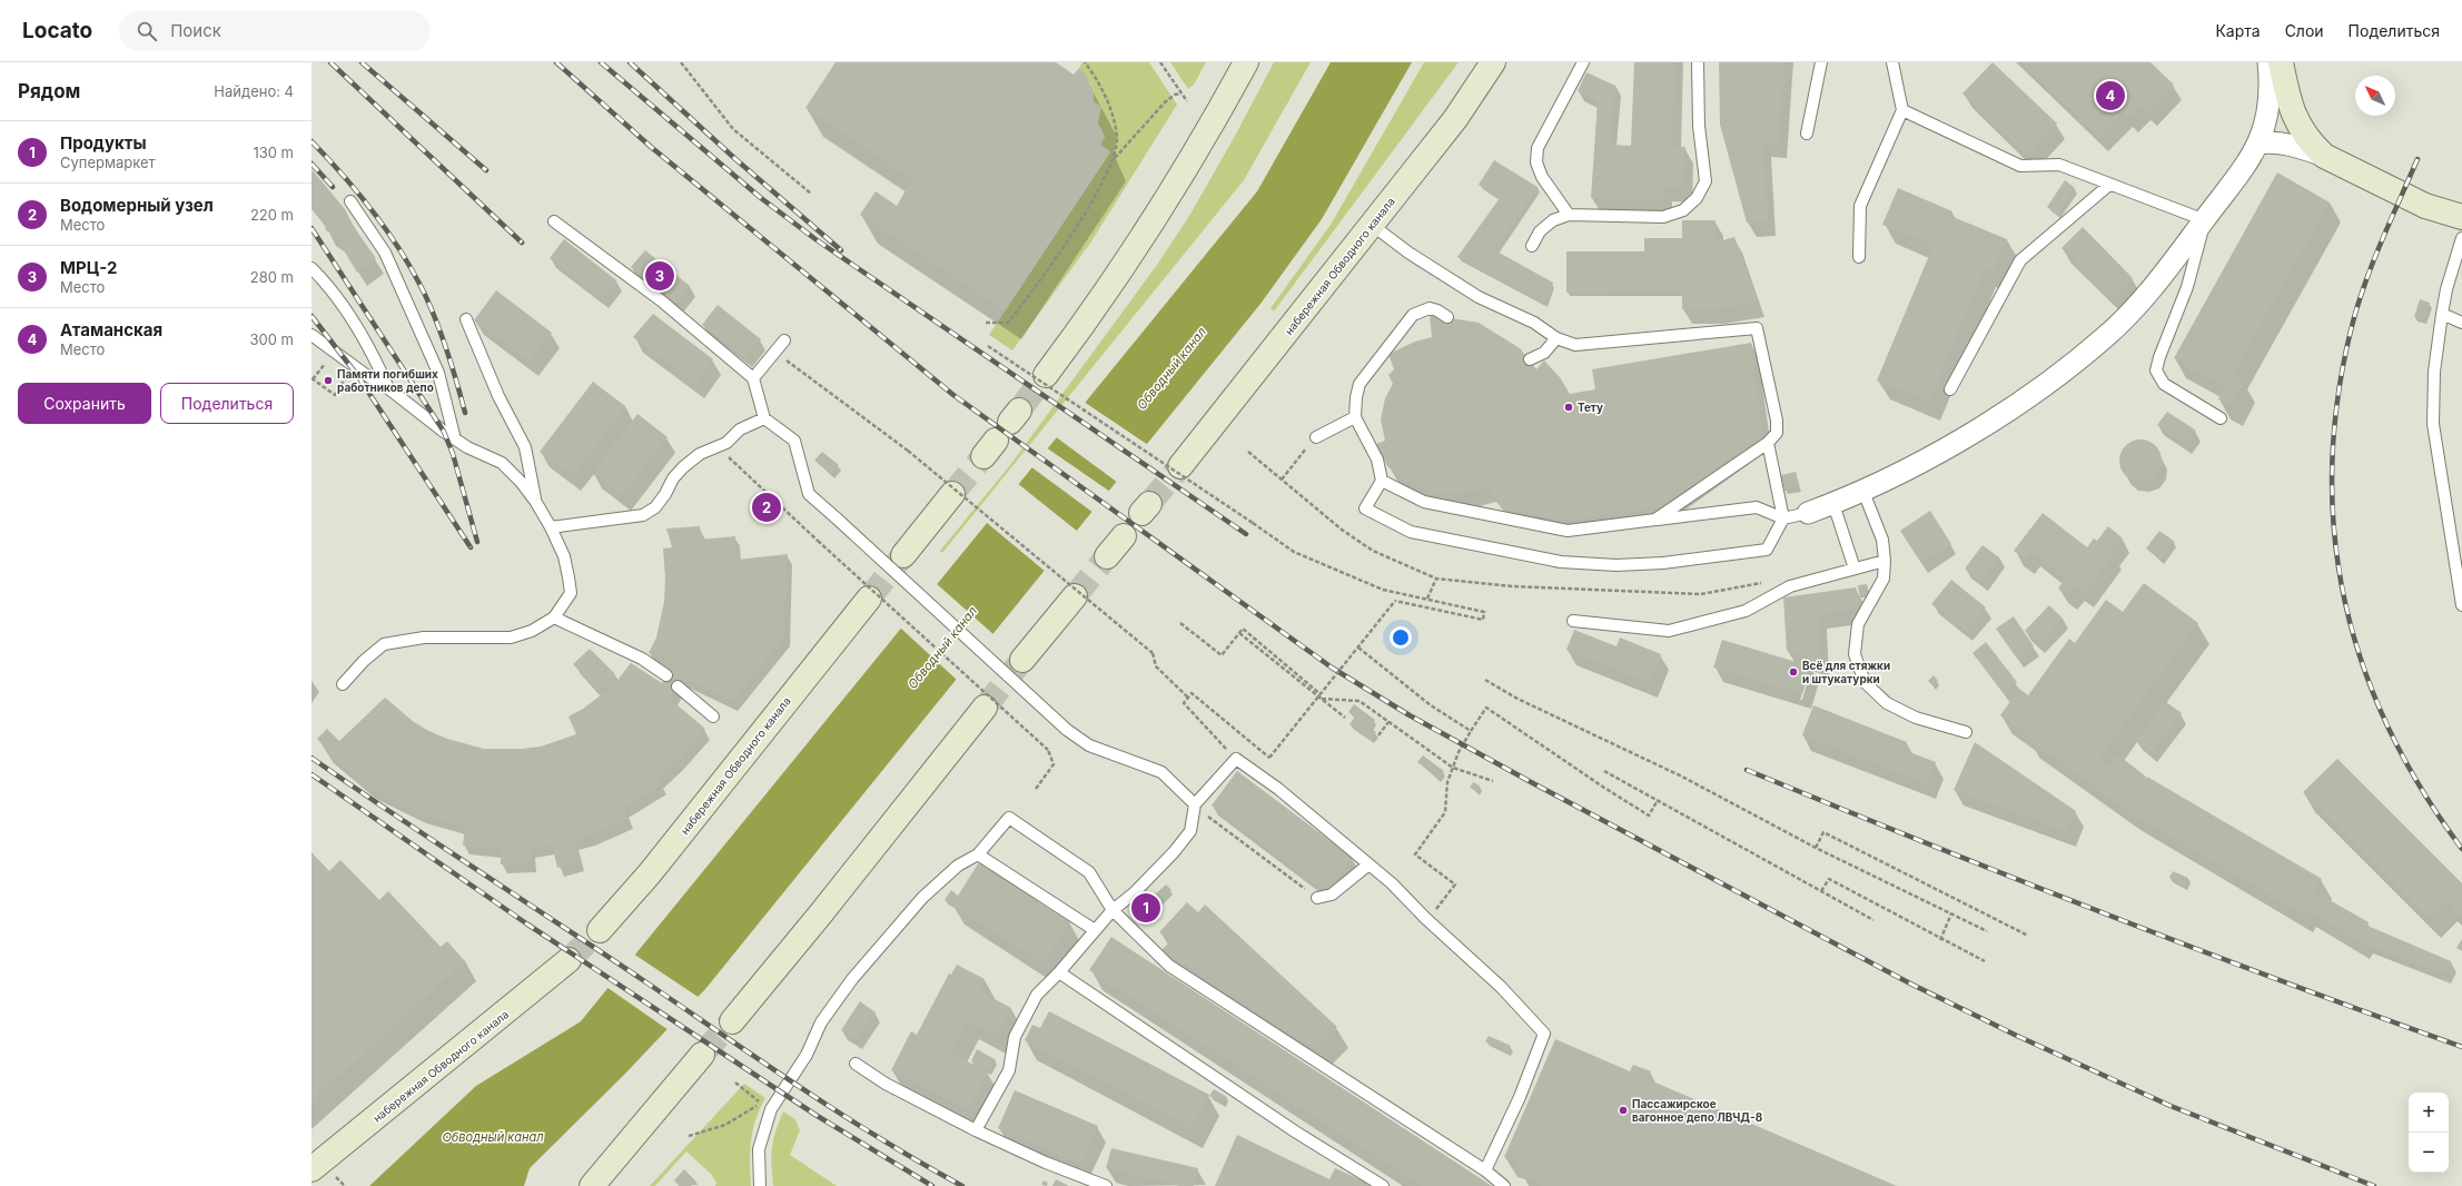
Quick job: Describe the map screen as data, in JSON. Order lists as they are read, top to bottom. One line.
{"streets":{"main road":["набережная Обводного канала"]},"water":["Обводный канал"],"places":["Памяти погибших работников депо","Тету","Всё для стяжки и штукатурки","Пассажирское вагонное депо ЛВЧД-8"],"north":"top left","page":{"header":"Locato","search":"Поиск","nav":["Карта","Слои","Поделиться"],"heading":["Рядом","Найдено: 4"],"pins":["4","3","2","1"],"list":[{"mark":"1","name":"Продукты","note":"Супермаркет","value":"130 m"},{"mark":"2","name":"Водомерный узел","note":"Место","value":"220 m"},{"mark":"3","name":"МРЦ-2","note":"Место","value":"280 m"},{"mark":"4","name":"Атаманская","note":"Место","value":"300 m"}],"buttons":["Сохранить","Поделиться"],"map_buttons":["+","−"]}}
